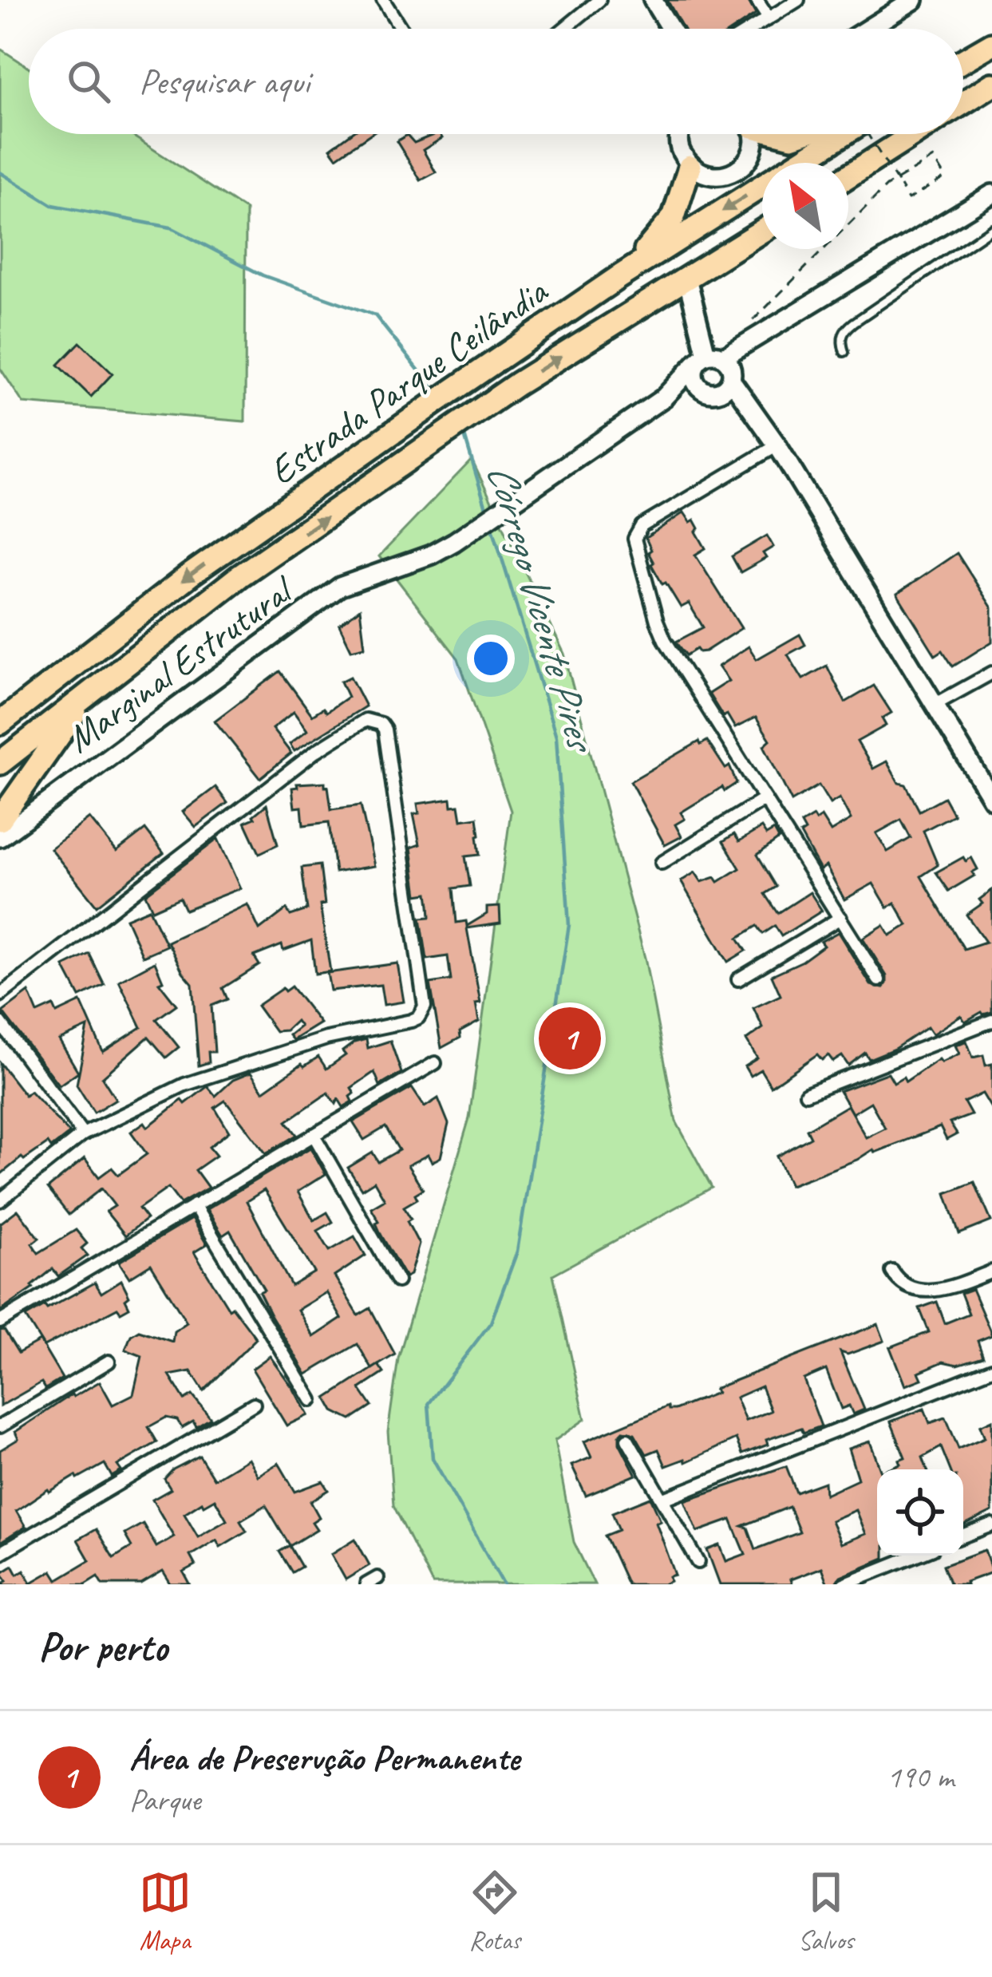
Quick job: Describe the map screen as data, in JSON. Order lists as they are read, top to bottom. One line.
{"streets":{"highway":["Estrada Parque Ceilândia"],"street":["Marginal Estrutural"]},"water":["Córrego Vicente Pires"],"north":"top left","page":{"search":"Pesquisar aqui","pins":"1","heading":"Por perto","list":[{"mark":"1","name":"Área de Preservção Permanente","note":"Parque","value":"190 m"}],"nav":["Mapa","Rotas","Salvos"]}}
